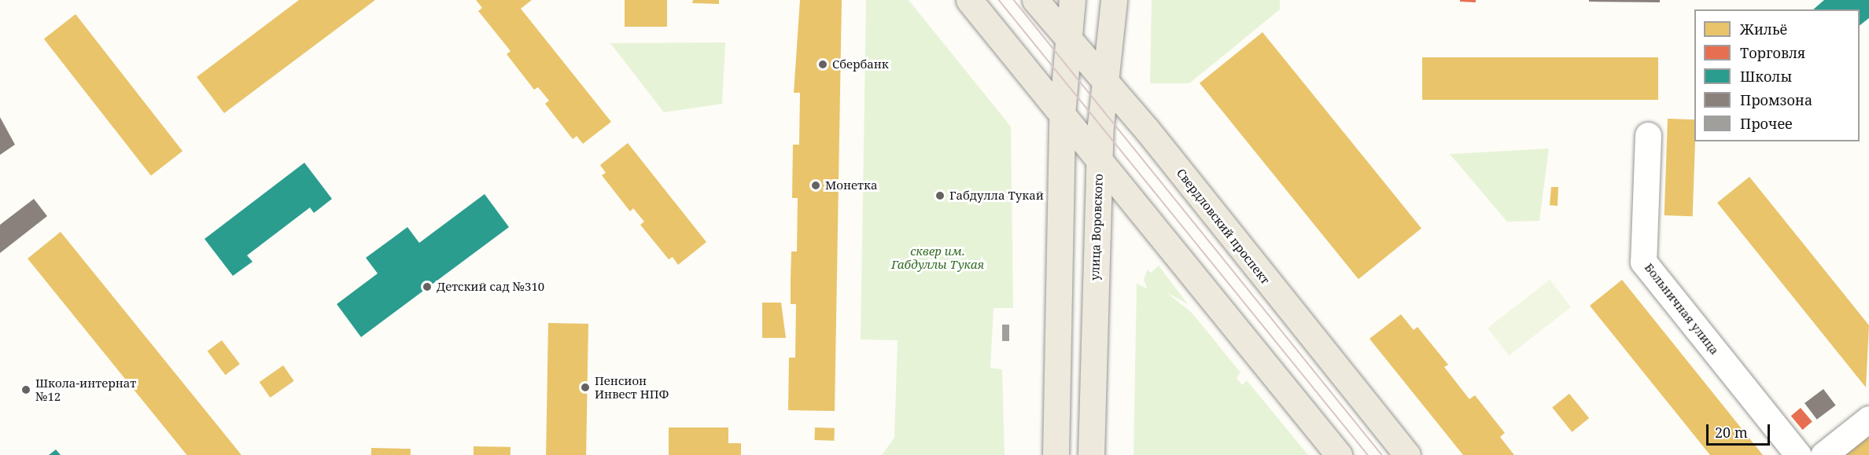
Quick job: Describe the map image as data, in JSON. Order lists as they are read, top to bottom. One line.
{"streets":{"main road":["Свердловский проспект","улица Воровского"],"street":["Больничная улица"]},"crossings":[["Свердловский проспект","улица Воровского"]],"parks":["сквер им. Габдуллы Тукая"],"places":["Сбербанк","Монетка","Габдулла Тукай","Детский сад №310","Пенсион Инвест НПФ","Школа-интернат №12"],"legend":["Жильё","Торговля","Школы","Промзона","Прочее"],"scale_bar":"20 m"}
